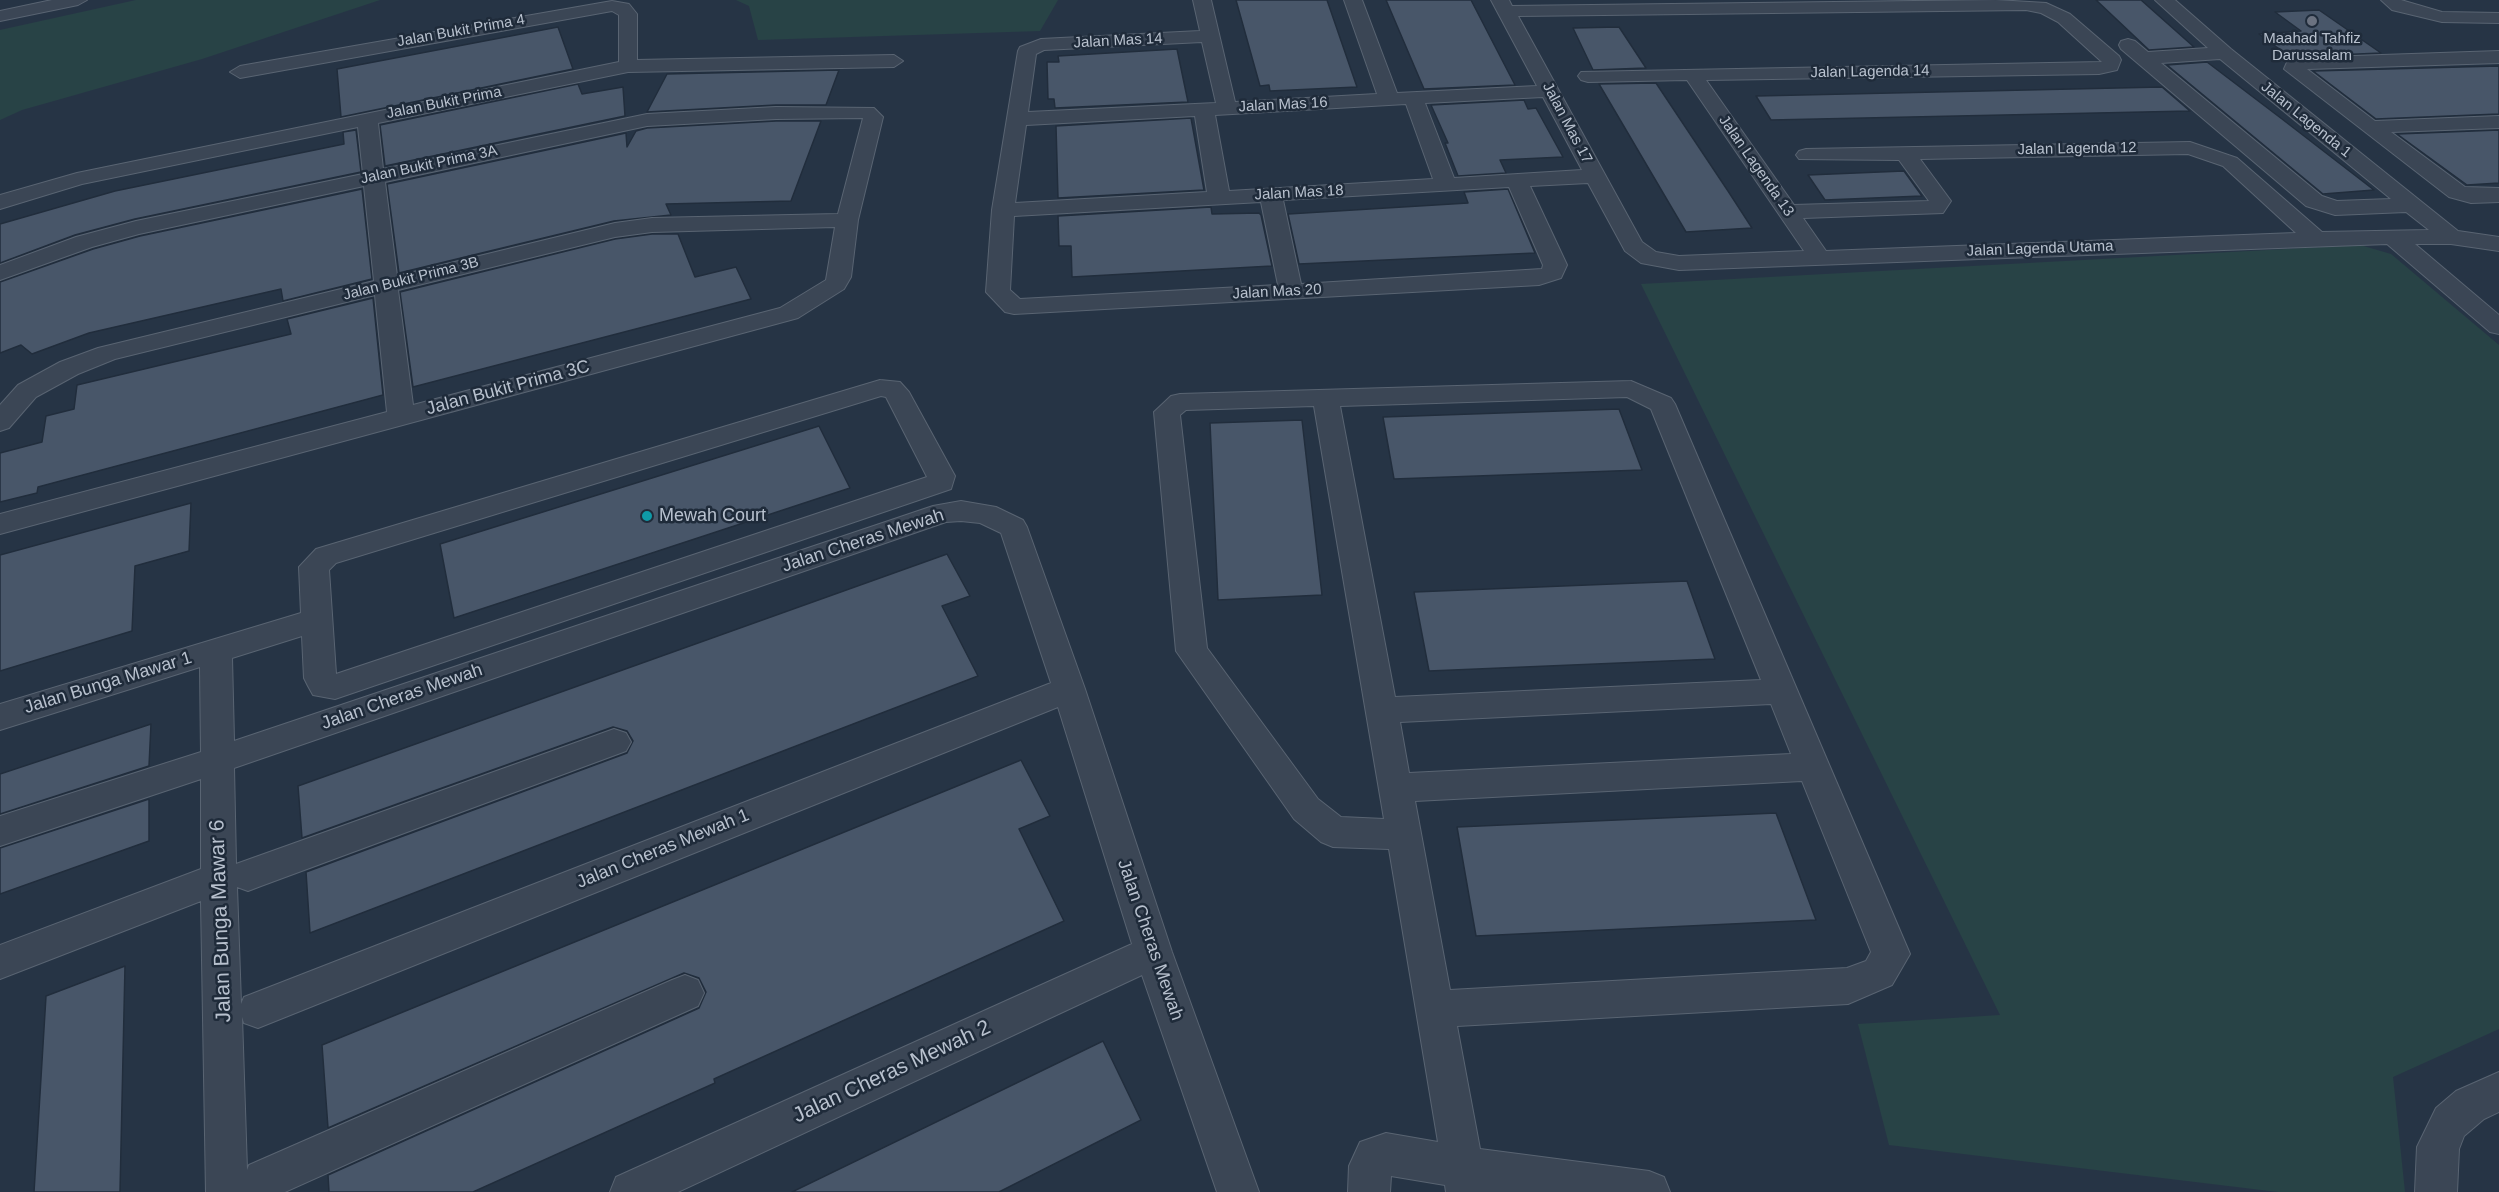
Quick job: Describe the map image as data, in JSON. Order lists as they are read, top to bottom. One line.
{"streets":{"street":["Jalan Bukit Prima 4","Jalan Mas 14","Jalan Lagenda 14","Jalan Bukit Prima","Jalan Mas 16","Jalan Lagenda 1","Jalan Mas 17","Jalan Lagenda 12","Jalan Bukit Prima 3A","Jalan Lagenda 13","Jalan Mas 18","Jalan Lagenda Utama","Jalan Bukit Prima 3B","Jalan Mas 20","Jalan Bukit Prima 3C","Jalan Cheras Mewah","Jalan Bunga Mawar 1","Jalan Cheras Mewah 1","Jalan Bunga Mawar 6","Jalan Cheras Mewah 2"]},"crossings":[["Jalan Bukit Prima 4","Jalan Bukit Prima"],["Jalan Mas 14","Jalan Mas 16"],["Jalan Lagenda 14","Jalan Mas 17"],["Jalan Lagenda 14","Jalan Lagenda 13"],["Jalan Mas 16","Jalan Mas 17"],["Jalan Lagenda 1","Jalan Lagenda Utama"],["Jalan Mas 17","Jalan Mas 18"],["Jalan Mas 17","Jalan Lagenda Utama"],["Jalan Lagenda 12","Jalan Lagenda Utama"],["Jalan Bukit Prima 3A","Jalan Bukit Prima 3C"],["Jalan Lagenda 13","Jalan Lagenda Utama"],["Jalan Mas 18","Jalan Mas 20"],["Jalan Bukit Prima 3B","Jalan Bukit Prima 3C"],["Jalan Cheras Mewah","Jalan Cheras Mewah 1"],["Jalan Cheras Mewah","Jalan Bunga Mawar 6"],["Jalan Cheras Mewah","Jalan Cheras Mewah 2"],["Jalan Bunga Mawar 1","Jalan Bunga Mawar 6"]],"places":["Maahad Tahfiz Darussalam","Mewah Court"]}
